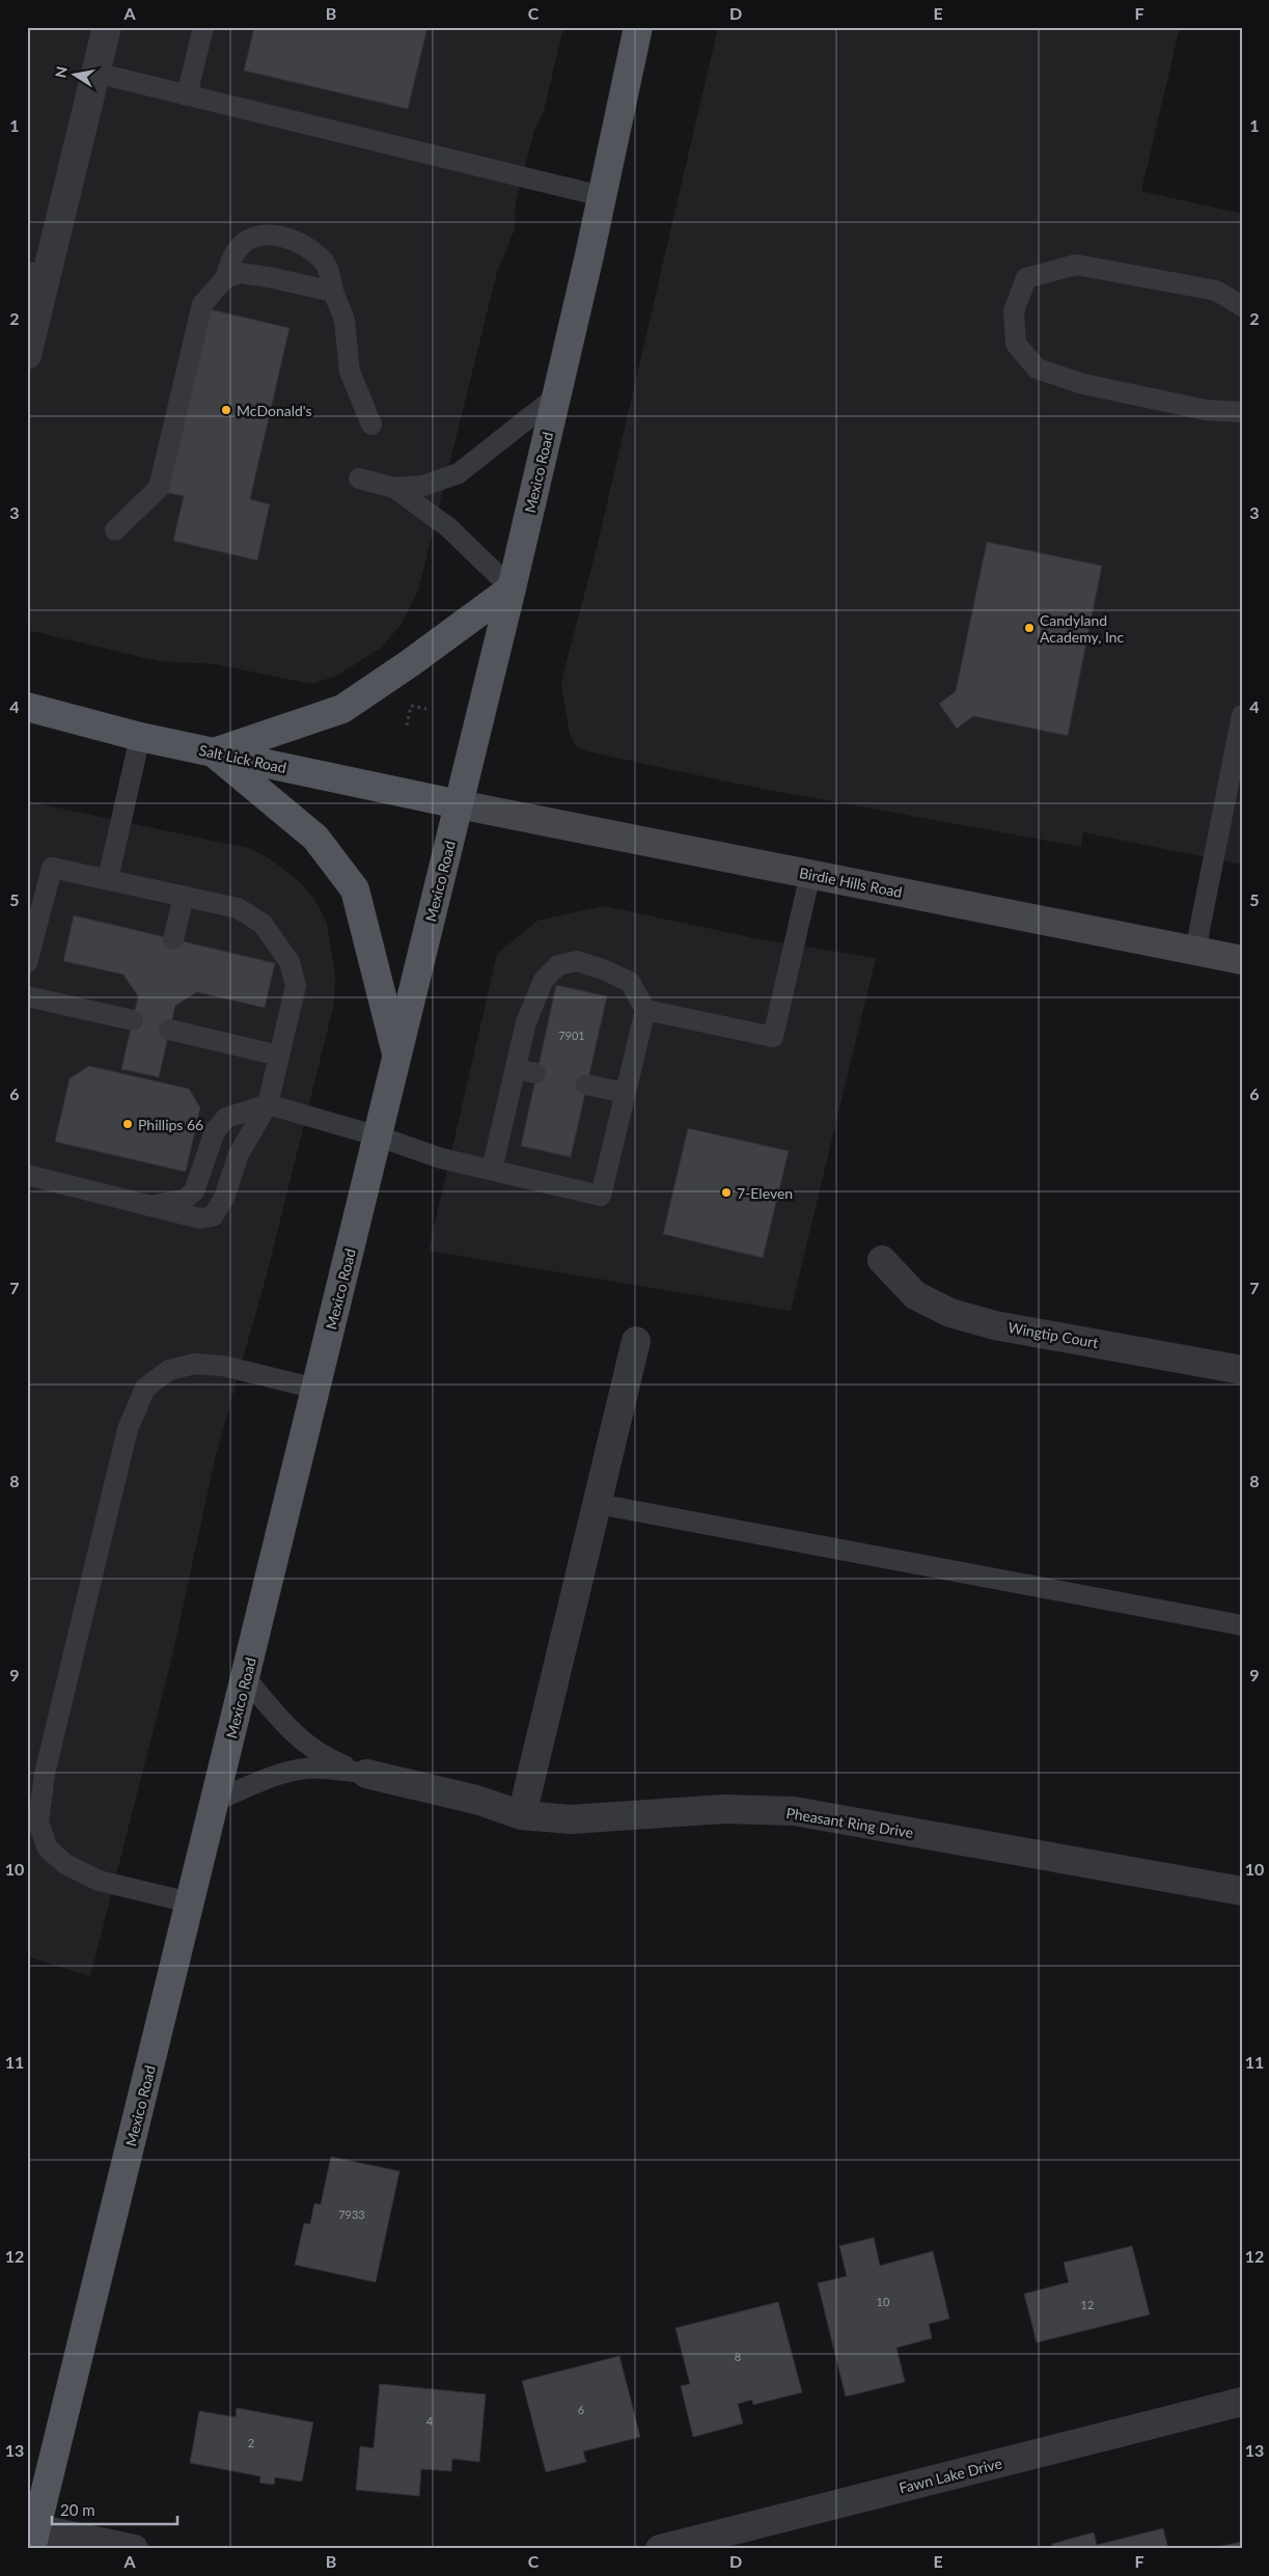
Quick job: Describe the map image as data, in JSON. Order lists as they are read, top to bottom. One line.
{"streets":{"main road":["Mexico Road","Salt Lick Road","Birdie Hills Road"],"street":["Wingtip Court","Pheasant Ring Drive","Fawn Lake Drive"]},"crossings":[["Mexico Road","Salt Lick Road"],["Mexico Road","Birdie Hills Road"],["Salt Lick Road","Birdie Hills Road"]],"places":["McDonald's","Candyland Academy, Inc","Phillips 66","7-Eleven"],"house_numbers":["7901","7933","10","12","8","6","4","2"],"scale_bar":"20 m","north":"left","grid":{"columns":["A","B","C","D","E","F"],"rows":["1","2","3","4","5","6","7","8","9","10","11","12","13"]}}
